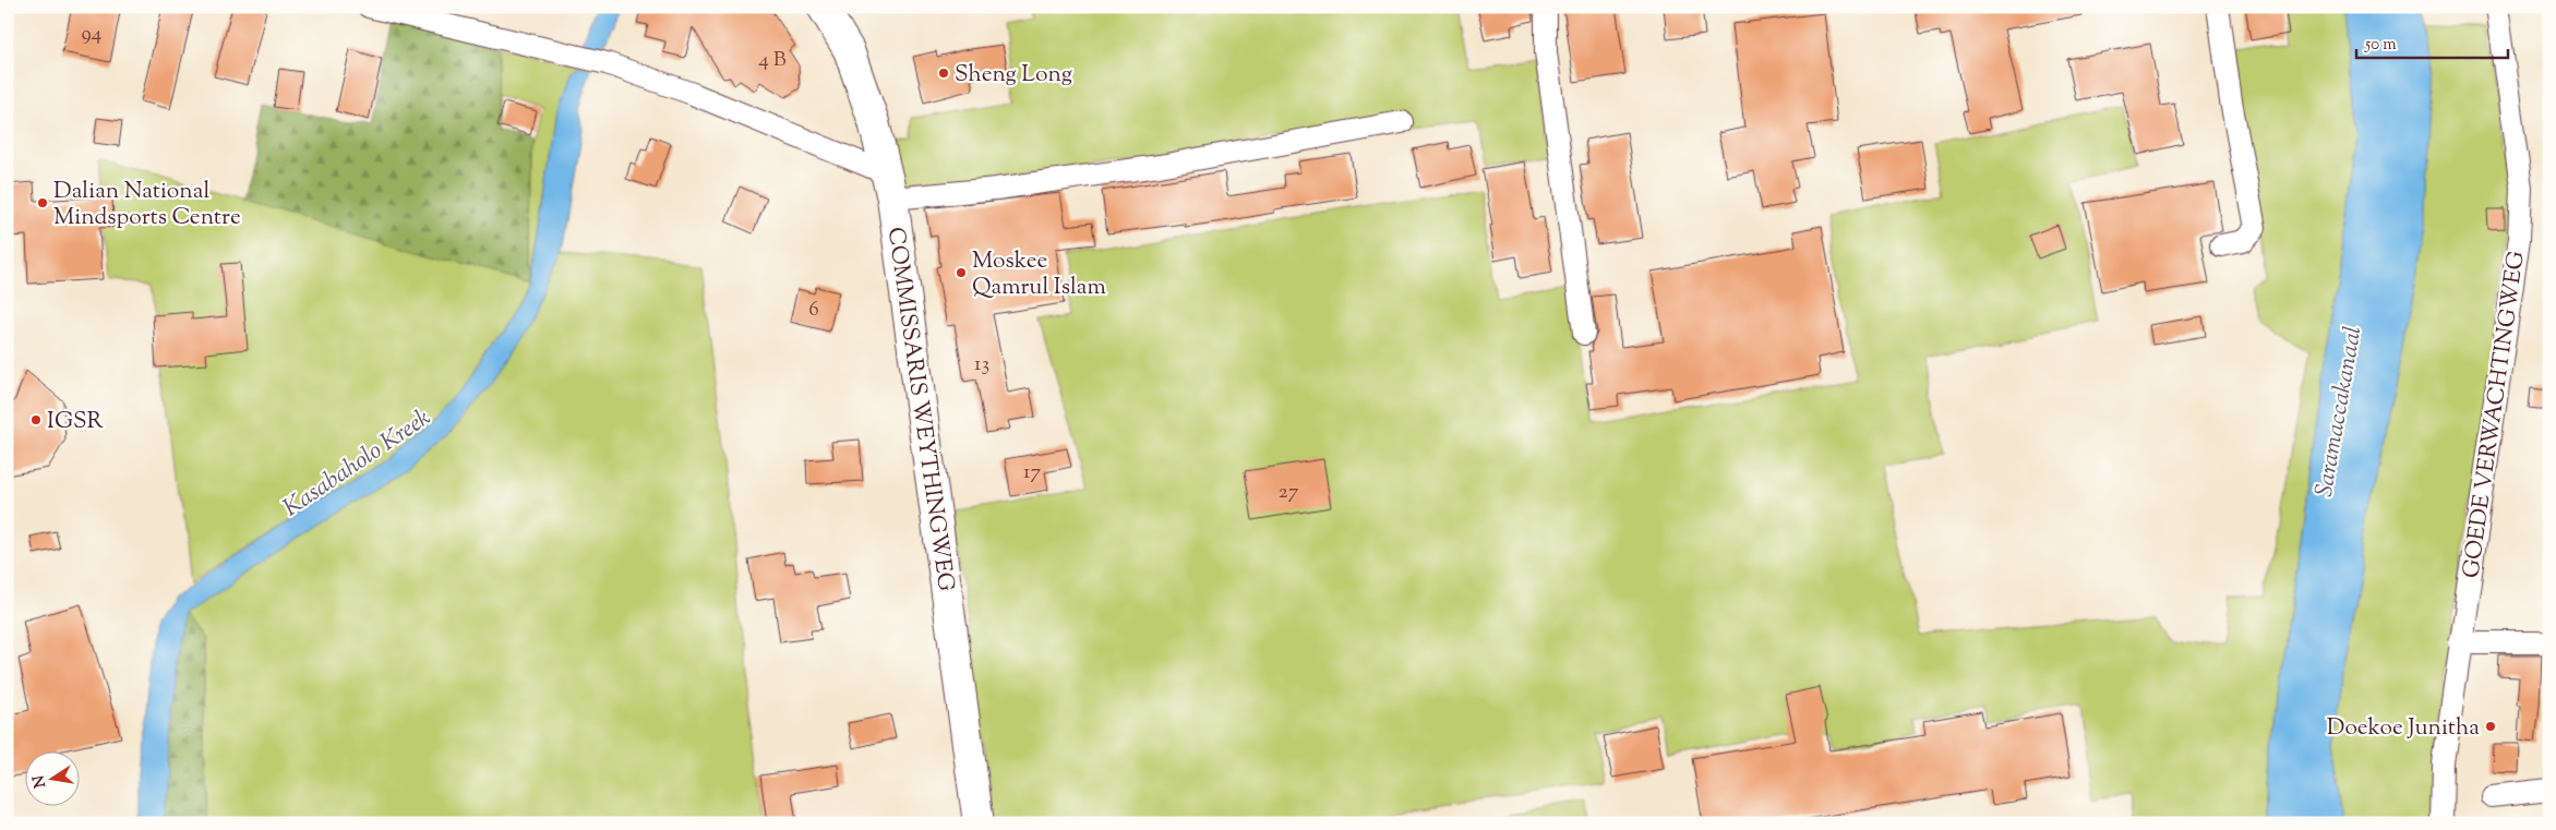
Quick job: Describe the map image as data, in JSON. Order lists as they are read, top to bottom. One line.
{"streets":{"main road":["COMMISSARIS WEYTHINGWEG"],"street":["GOEDE VERWACHTINGWEG"]},"water":["Saramaccakanaal","Kasabaholo Kreek"],"places":["Sheng Long","Dalian National Mindsports Centre","Moskee Qamrul Islam","IGSR","Doekoe Junitha"],"house_numbers":["94","4 B","6","13","17","27"],"scale_bar":"50 m","north":"left"}
